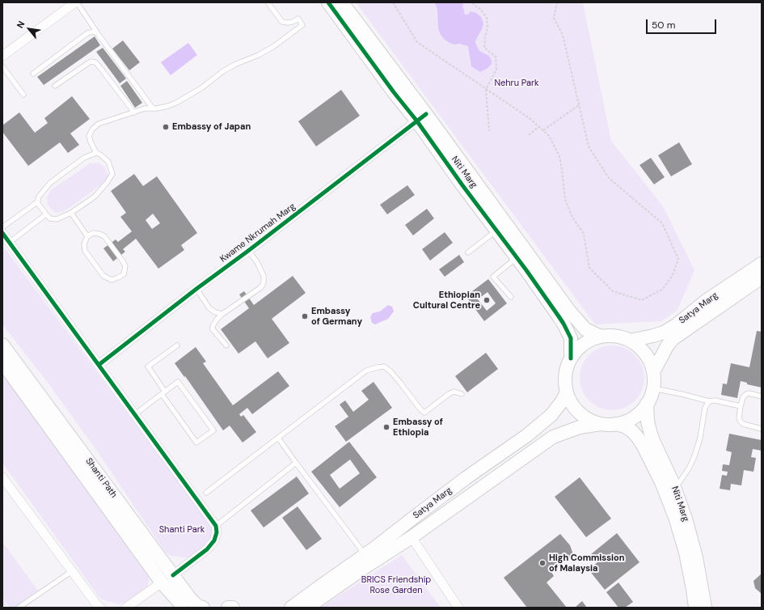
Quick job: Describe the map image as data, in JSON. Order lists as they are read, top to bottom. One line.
{"streets":{"main road":["Niti Marg","Satya Marg","Shanti Path"],"street":["Kwame Nkrumah Marg"]},"crossings":[["Niti Marg","Kwame Nkrumah Marg"],["Niti Marg","Satya Marg"]],"parks":["Nehru Park","Shanti Park","BRICS Friendship Rose Garden"],"places":["Embassy of Japan","Ethiopian Cultural Centre","Embassy of Germany","Embassy of Ethiopia","High Commission of Malaysia"],"scale_bar":"50 m","north":"top left"}
